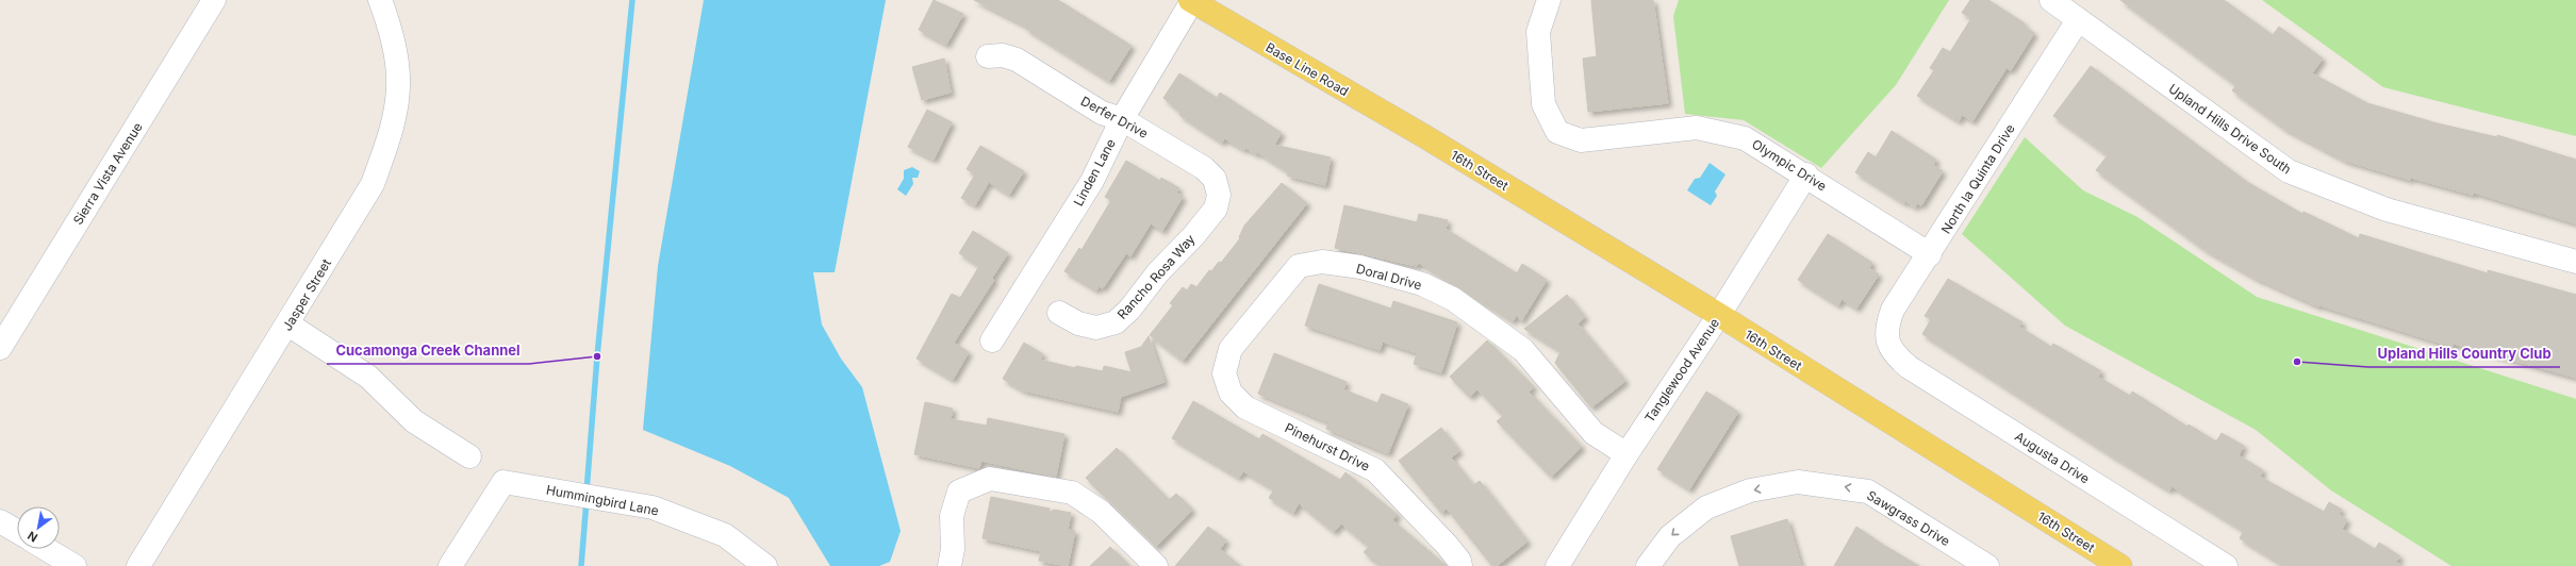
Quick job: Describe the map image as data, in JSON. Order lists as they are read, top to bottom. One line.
{"streets":{"main road":["Base Line Road","16th Street"],"street":["Derfer Drive","Upland Hills Drive South","Olympic Drive","Linden Lane","Sierra Vista Avenue","North la Quinta Drive","Rancho Rosa Way","Doral Drive","Jasper Street","Tanglewood Avenue","Pinehurst Drive","Augusta Drive","Hummingbird Lane","Sawgrass Drive"]},"crossings":[["Base Line Road","16th Street"],["Base Line Road","Linden Lane"],["Derfer Drive","Linden Lane"],["Derfer Drive","Rancho Rosa Way"],["Upland Hills Drive South","North la Quinta Drive"],["Olympic Drive","North la Quinta Drive"],["Olympic Drive","Tanglewood Avenue"],["16th Street","Tanglewood Avenue"],["North la Quinta Drive","Augusta Drive"],["Doral Drive","Tanglewood Avenue"],["Doral Drive","Pinehurst Drive"]],"one_way":["Sawgrass Drive"],"places":["Cucamonga Creek Channel","Upland Hills Country Club"],"north":"bottom left"}
